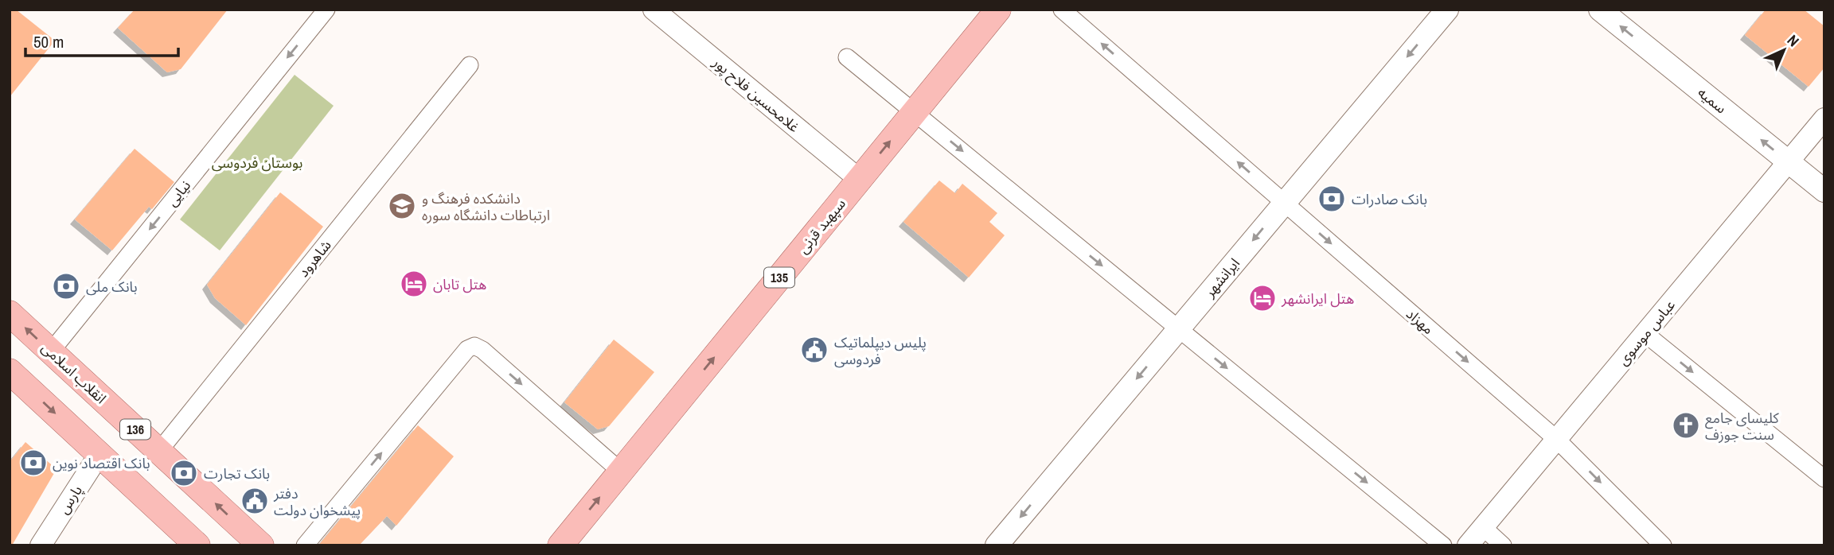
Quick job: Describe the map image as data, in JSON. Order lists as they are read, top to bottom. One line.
{"streets":{"main road":["سمیه","سپهبد قرنی","135","ایرانشهر","انقلاب اسلامی","136"],"street":["غلامحسین فلاح‌ پور","نیایی","شاهرود","مهزاد","عباس موسوی","پارس"]},"crossings":[["غلامحسین فلاح‌ پور","سپهبد قرنی"],["سمیه","عباس موسوی"],["نیایی","انقلاب اسلامی"],["شاهرود","انقلاب اسلامی"],["ایرانشهر","مهزاد"],["مهزاد","عباس موسوی"]],"one_way":["سمیه","نیایی","سپهبد قرنی","ایرانشهر"],"parks":["بوستان فردوسی"],"places":{"bank":["بانک صادرات","بانک ملی","بانک اقتصاد نوین","بانک تجارت"],"school or university":["دانشکده فرهنگ و ارتباطات دانشگاه سوره"],"hotel":["هتل تابان","هتل ایرانشهر"],"public building":["پلیس دیپلماتیک فردوسی","دفتر پیشخوان دولت"],"church":["کلیسای جامع سنت جوزف"]},"scale_bar":"50 m","north":"top right"}
